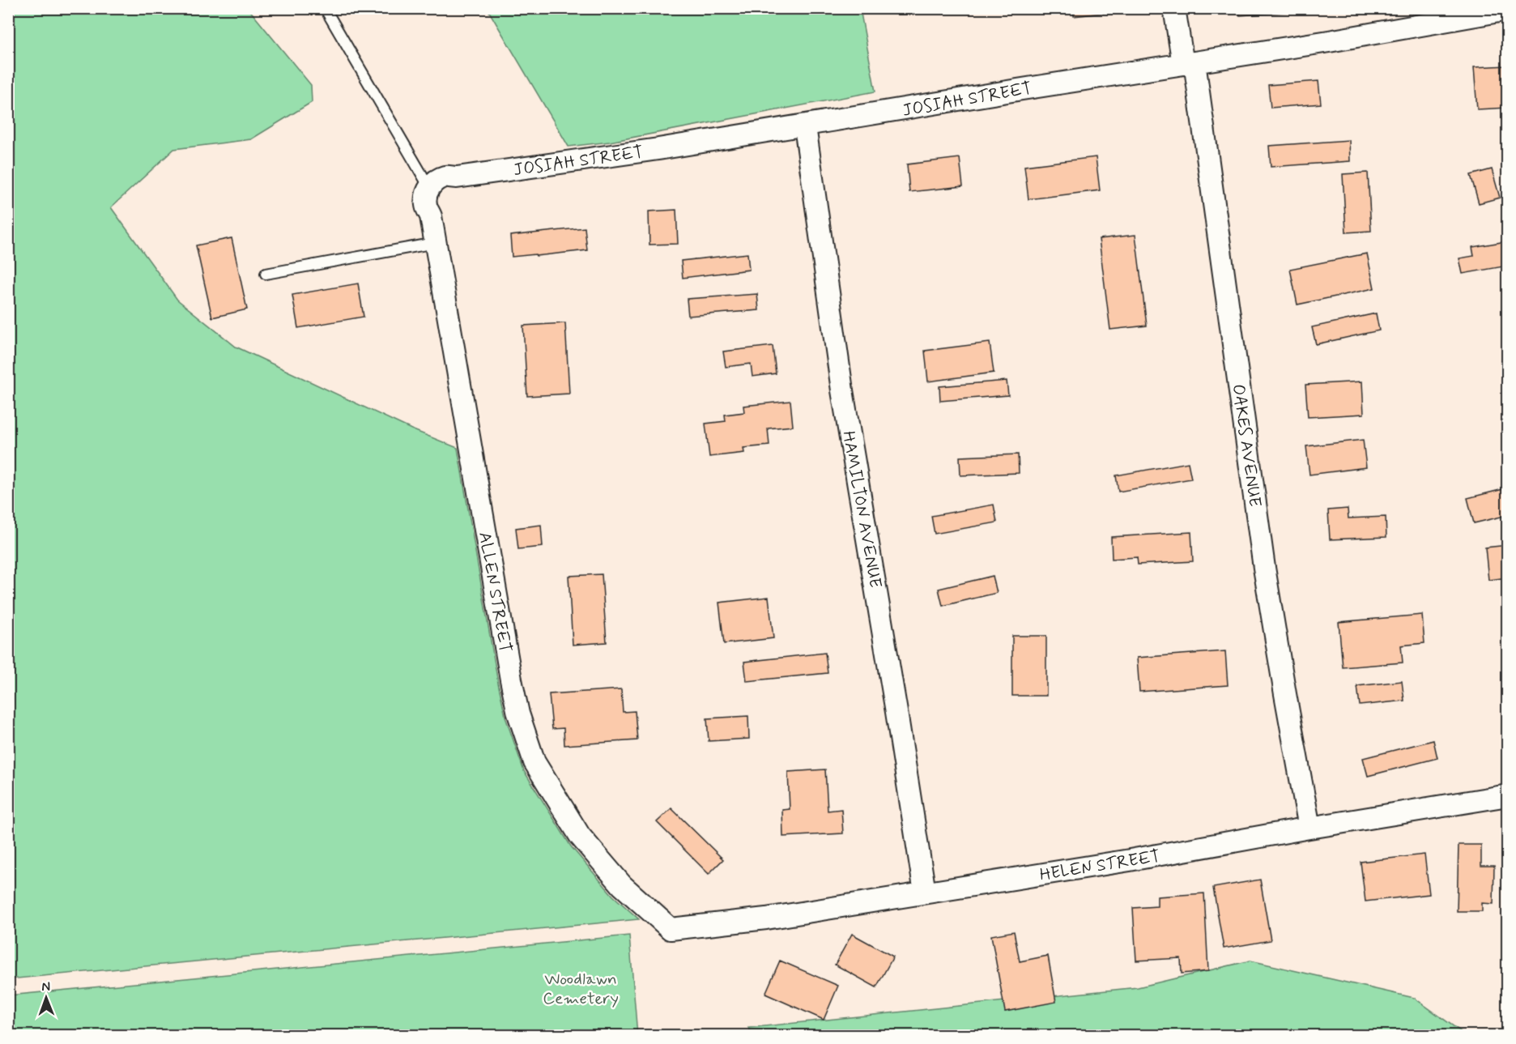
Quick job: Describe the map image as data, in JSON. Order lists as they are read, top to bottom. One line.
{"streets":{"street":["JOSIAH STREET","OAKES AVENUE","HAMILTON AVENUE","ALLEN STREET","HELEN STREET"]},"crossings":[["JOSIAH STREET","OAKES AVENUE"],["JOSIAH STREET","HAMILTON AVENUE"],["JOSIAH STREET","ALLEN STREET"],["OAKES AVENUE","HELEN STREET"],["HAMILTON AVENUE","HELEN STREET"],["ALLEN STREET","HELEN STREET"]],"parks":["Woodlawn Cemetery"],"north":"top"}
